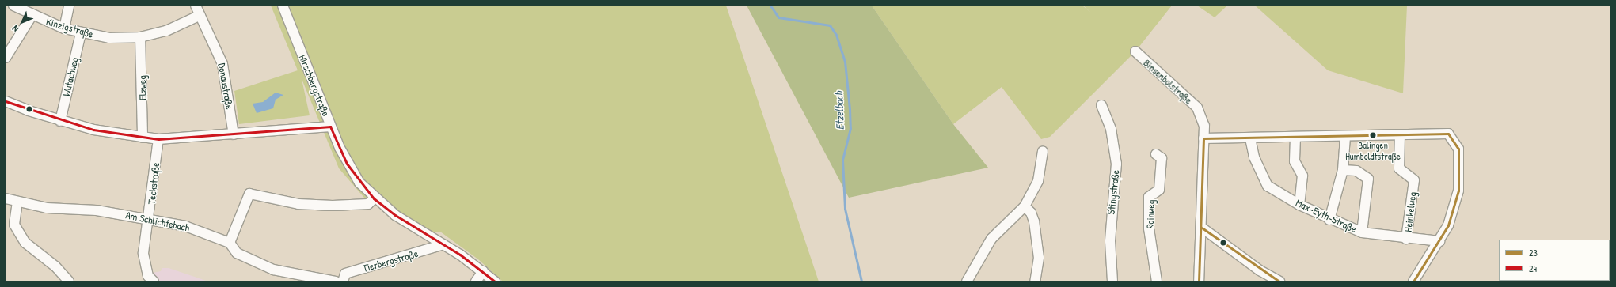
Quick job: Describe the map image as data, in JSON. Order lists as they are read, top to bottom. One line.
{"streets":{"street":["Kinzigstraße","Wutachweg","Binsenbolstraße","Hirschbergstraße","Donaustraße","Elzweg","Teckstraße","Stingstraße","Heinkelweg","Rainweg","Max-Eyth-Straße","Am Schlichtebach","Tierbergstraße"]},"crossings":[["Kinzigstraße","Wutachweg"],["Kinzigstraße","Donaustraße"],["Kinzigstraße","Elzweg"],["Hirschbergstraße","Tierbergstraße"],["Teckstraße","Am Schlichtebach"],["Heinkelweg","Max-Eyth-Straße"]],"water":["Etzelbach"],"places":["Balingen Humboldtstraße"],"lines":["transit line 24","transit line 23"],"legend":["23","24"],"north":"bottom left"}
